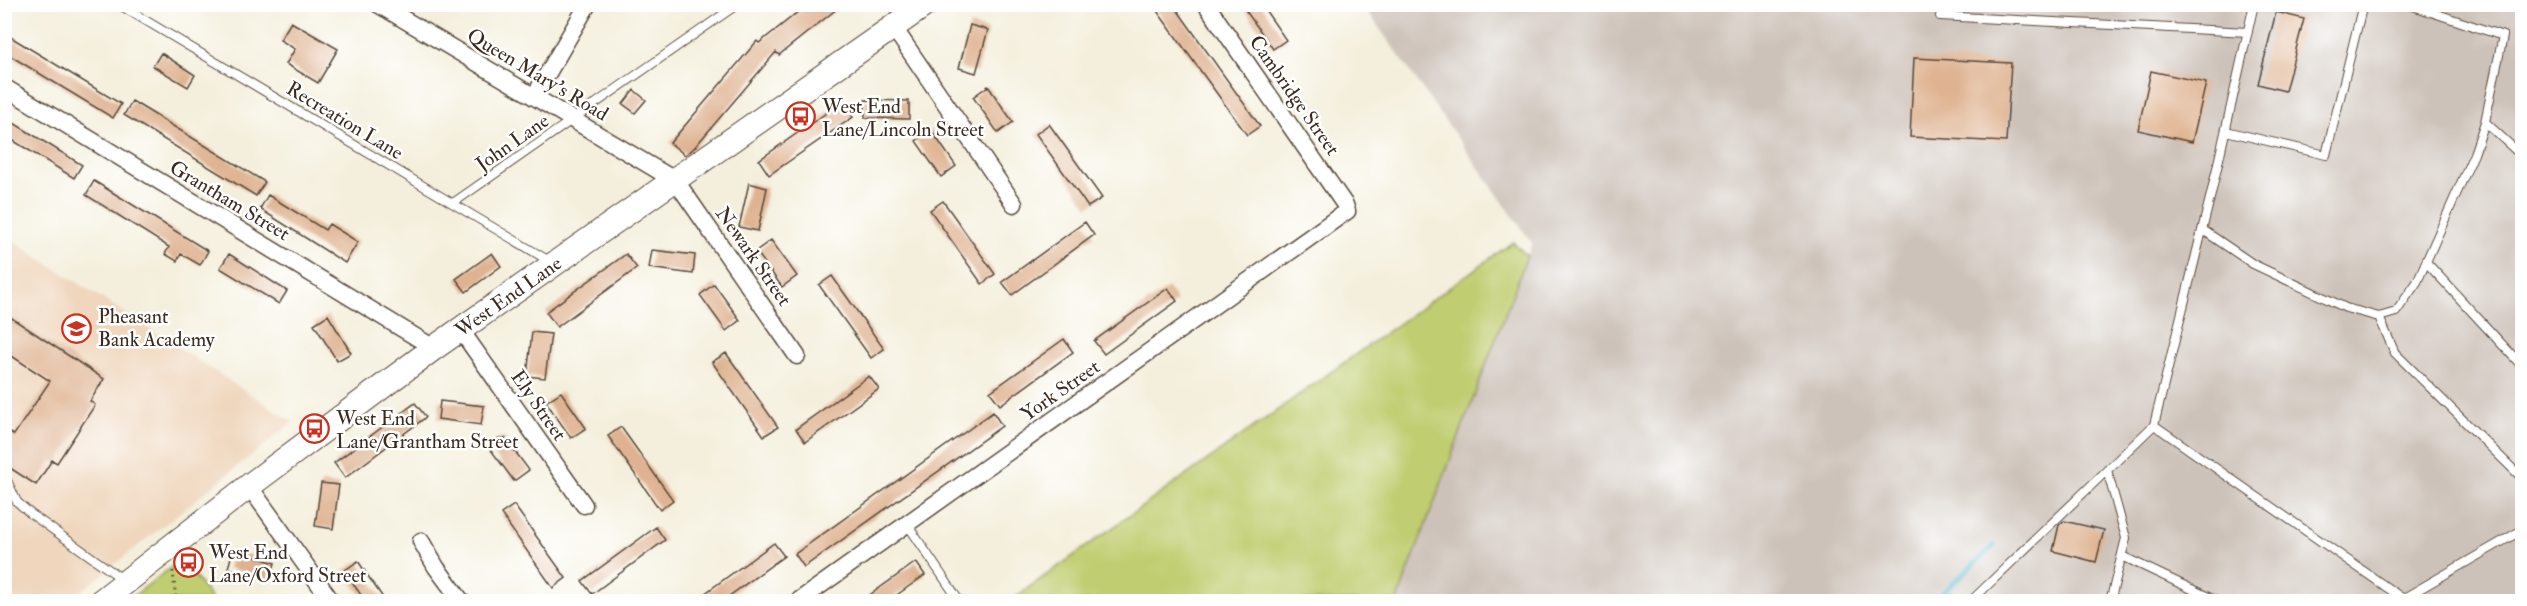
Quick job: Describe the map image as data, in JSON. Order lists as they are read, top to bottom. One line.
{"streets":{"street":["Queen Mary's Road","Cambridge Street","Grantham Street","Newark Street","West End Lane","York Street","Ely Street"],"lane":["Recreation Lane","John Lane"]},"crossings":[["Queen Mary's Road","John Lane"],["Queen Mary's Road","Newark Street"],["Queen Mary's Road","West End Lane"],["Cambridge Street","York Street"],["Recreation Lane","John Lane"],["Recreation Lane","West End Lane"],["Grantham Street","West End Lane"],["Newark Street","West End Lane"],["West End Lane","Ely Street"]],"places":{"bus stop":["West End Lane/Lincoln Street","West End Lane/Grantham Street","West End Lane/Oxford Street"],"school or university":["Pheasant Bank Academy"]}}
